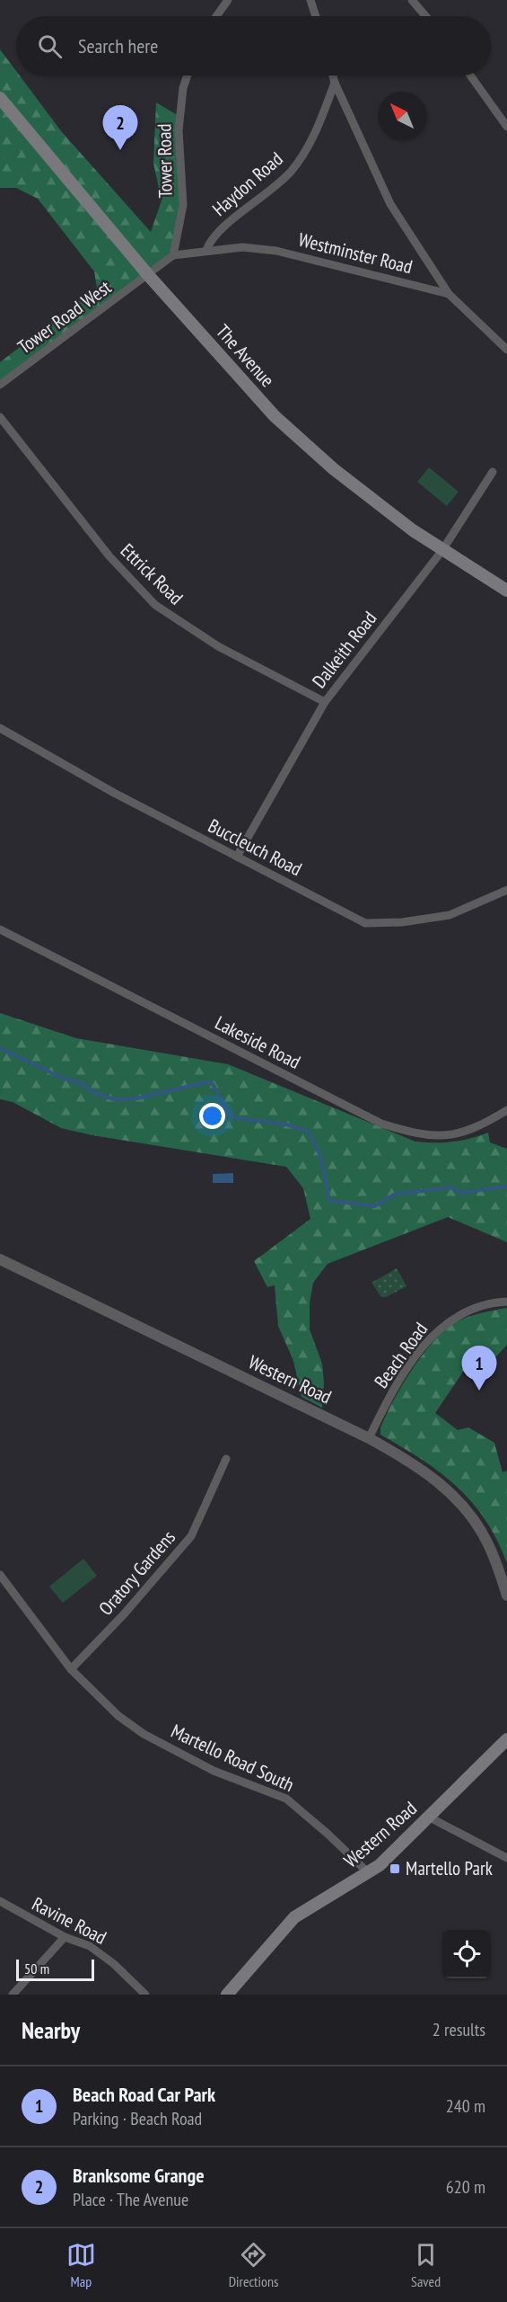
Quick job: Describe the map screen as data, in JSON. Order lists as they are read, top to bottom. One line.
{"streets":{"main road":["The Avenue","Western Road"],"street":["Tower Road","Haydon Road","Westminster Road","Tower Road West","Ettrick Road","Dalkeith Road","Buccleuch Road","Lakeside Road","Beach Road","Oratory Gardens","Martello Road South","Ravine Road"]},"crossings":[["Tower Road","Westminster Road"],["Haydon Road","Westminster Road"],["Tower Road West","The Avenue"],["The Avenue","Dalkeith Road"],["Ettrick Road","Dalkeith Road"],["Dalkeith Road","Buccleuch Road"],["Beach Road","Western Road"],["Western Road","Martello Road South"],["Oratory Gardens","Martello Road South"]],"places":{"transit":["Martello Park"]},"scale_bar":"50 m","north":"top left","page":{"search":"Search here","pins":["2","1"],"scale":"50 m","heading":["Nearby","2 results"],"list":[{"mark":"1","name":"Beach Road Car Park","note":"Parking · Beach Road","value":"240 m"},{"mark":"2","name":"Branksome Grange","note":"Place · The Avenue","value":"620 m"}],"nav":["Map","Directions","Saved"]}}
